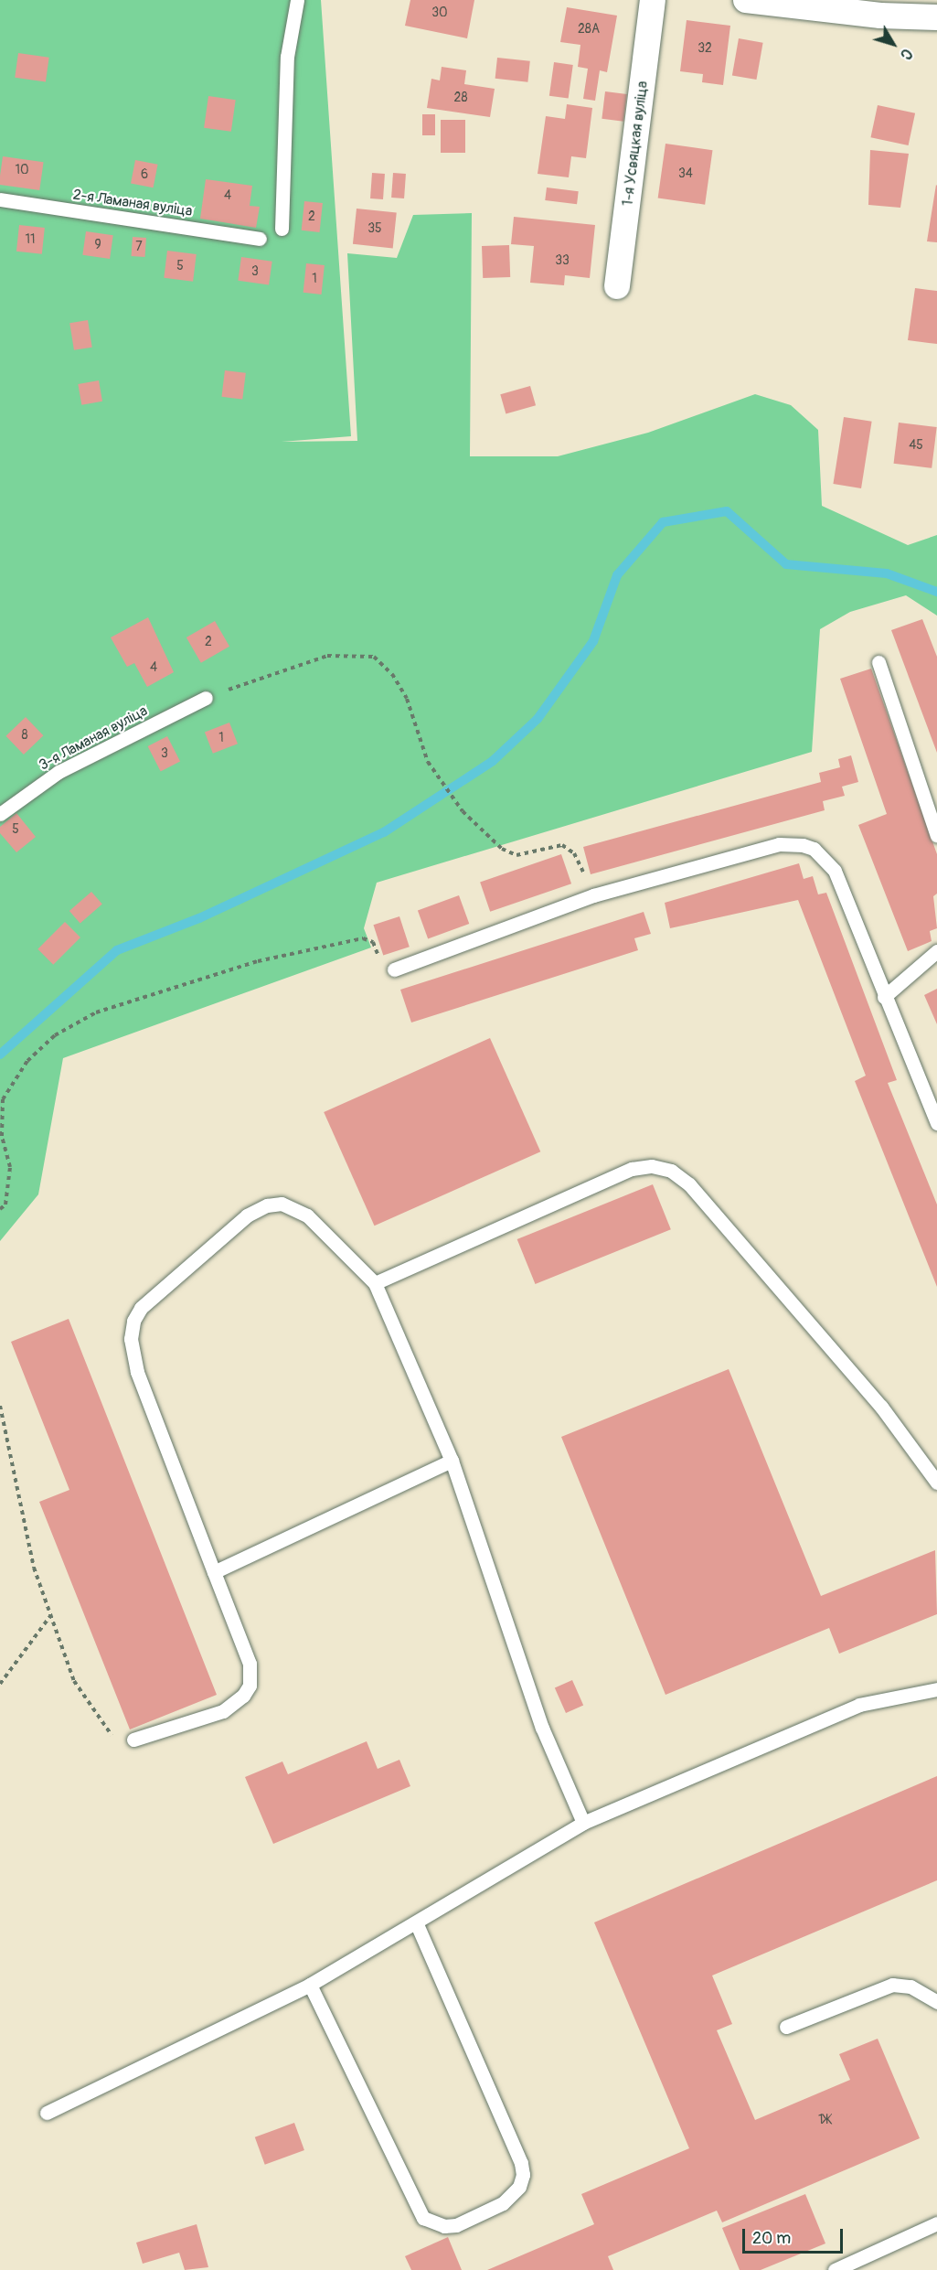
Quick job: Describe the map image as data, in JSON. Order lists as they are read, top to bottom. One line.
{"streets":{"street":["1-я Усвяцкая вуліца"],"lane":["2-я Ламаная вуліца","3-я Ламаная вуліца"]},"house_numbers":["30","28А","32","28","10","34","6","4","2","35","11","9","7","33","5","3","1","45","2","4","8","1","3","5","1Ж"],"scale_bar":"20 m","north":"bottom right"}
